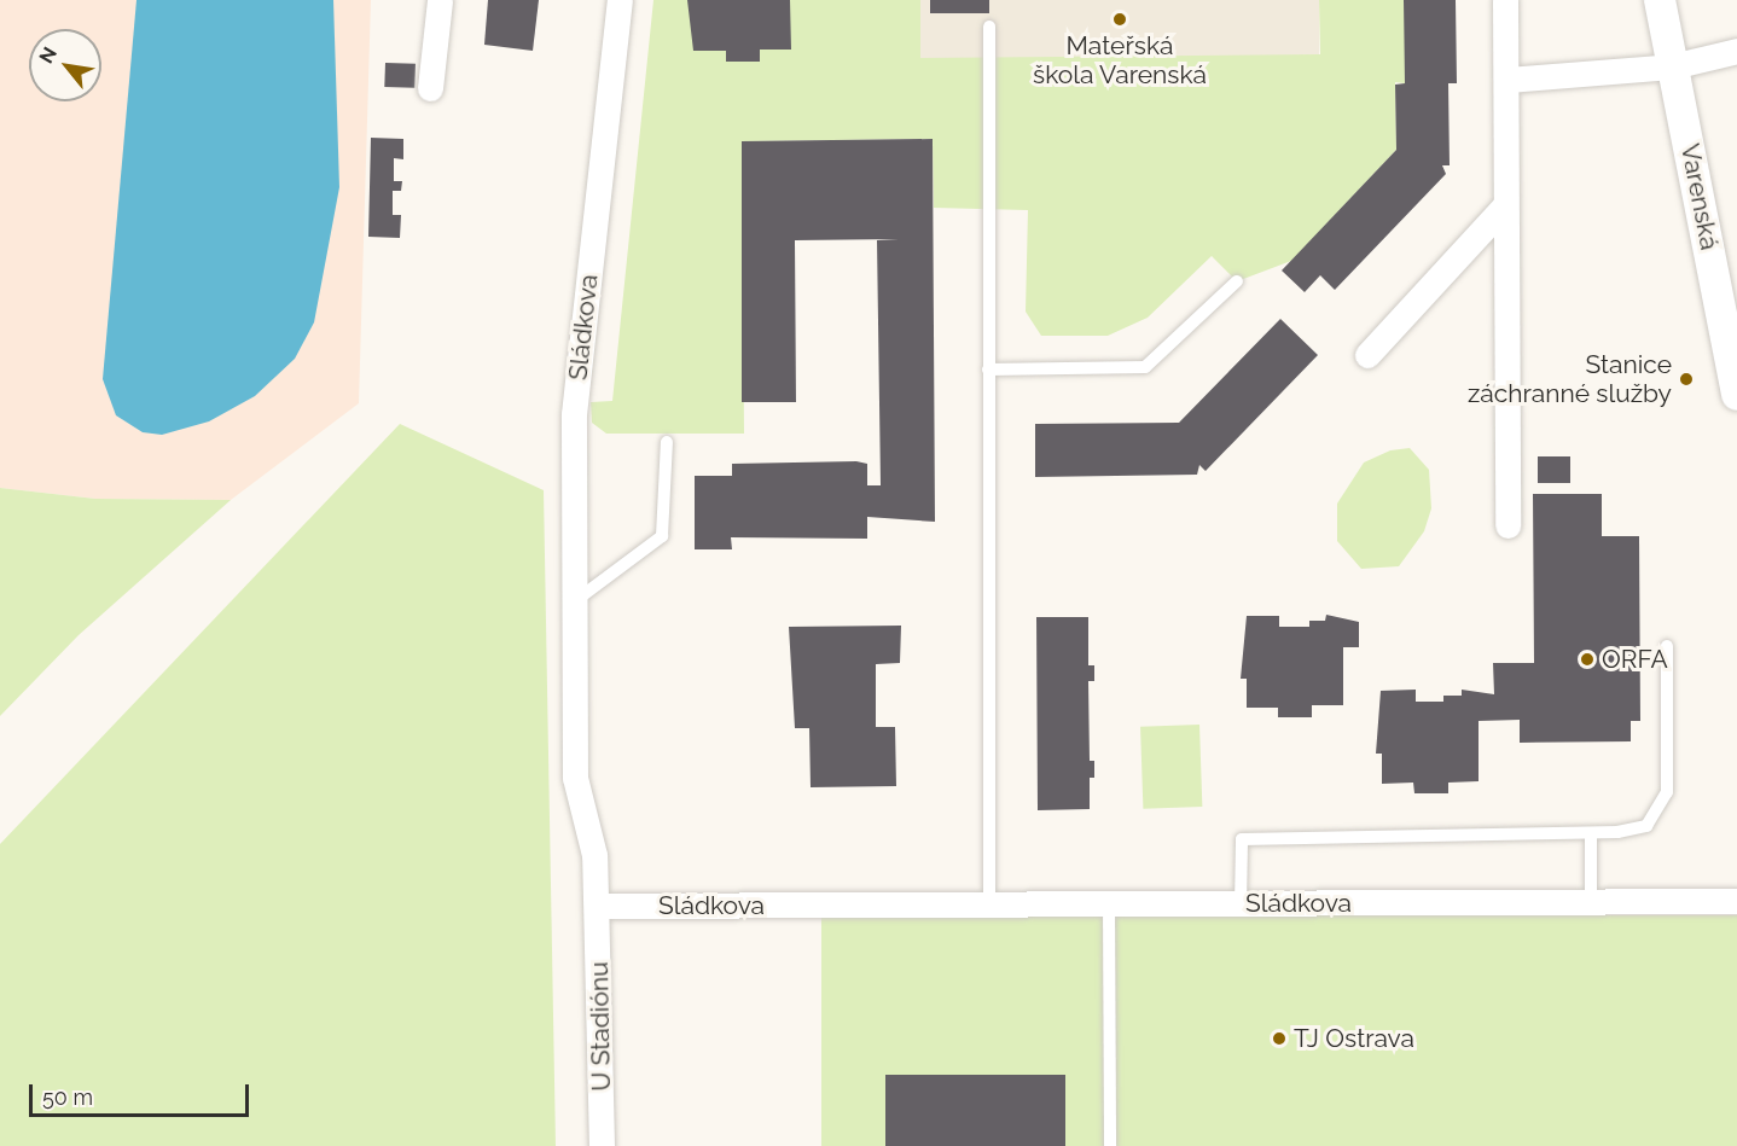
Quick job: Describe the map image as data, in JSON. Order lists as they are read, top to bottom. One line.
{"streets":{"street":["Varenská","Sládkova","U Stadiónu"]},"crossings":[["Sládkova","U Stadiónu"]],"places":["Mateřská škola Varenská","Stanice záchranné služby","ORFA","TJ Ostrava"],"scale_bar":"50 m","north":"top left"}
